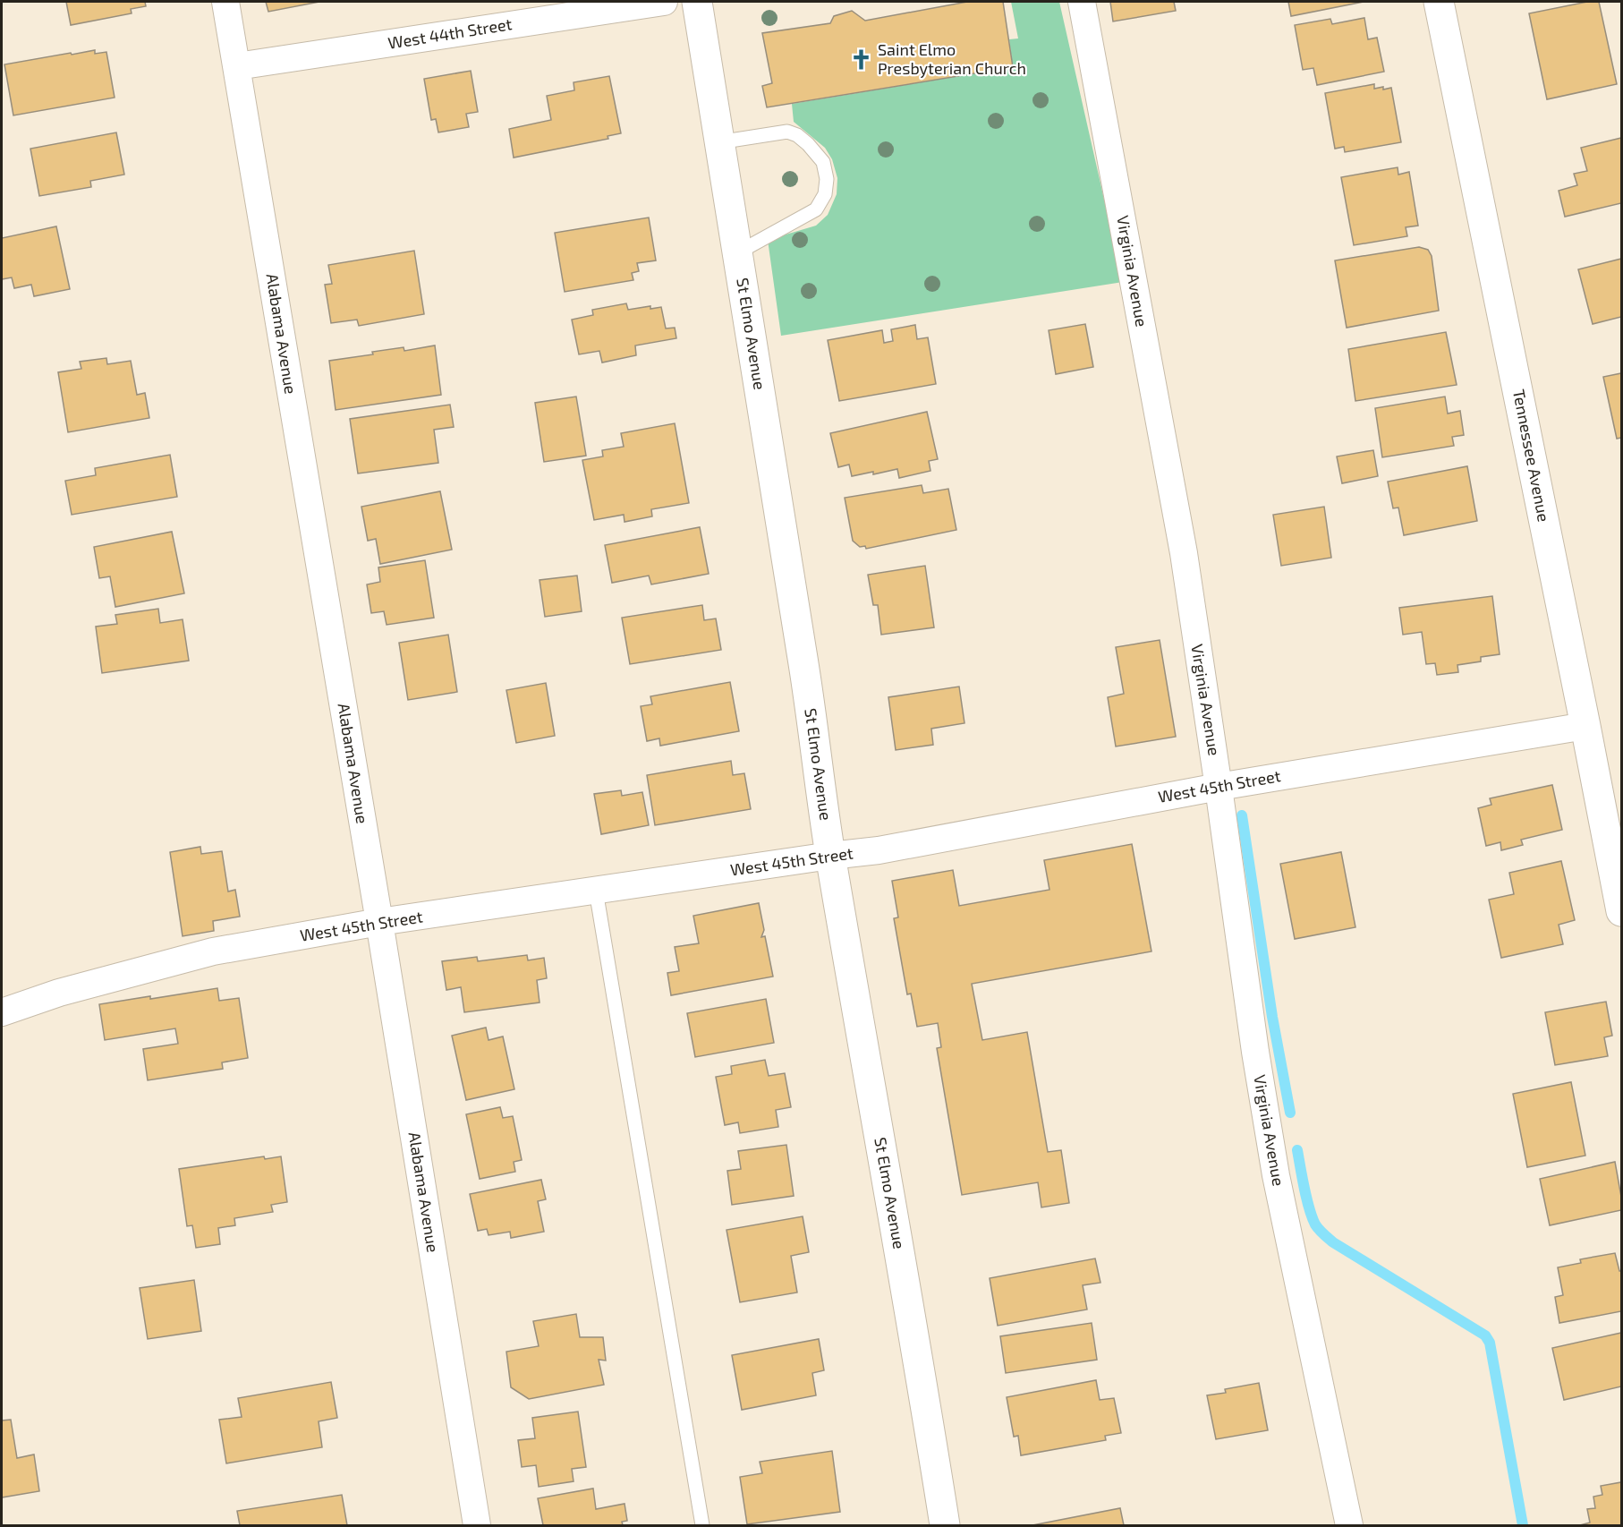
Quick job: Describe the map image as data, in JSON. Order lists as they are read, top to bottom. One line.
{"streets":{"main road":["St Elmo Avenue","Tennessee Avenue"],"street":["West 44th Street","Virginia Avenue","Alabama Avenue","West 45th Street"]},"crossings":[["West 44th Street","Alabama Avenue"],["Virginia Avenue","West 45th Street"],["Alabama Avenue","West 45th Street"],["St Elmo Avenue","West 45th Street"],["Tennessee Avenue","West 45th Street"]],"places":{"church":["Saint Elmo Presbyterian Church"]}}
